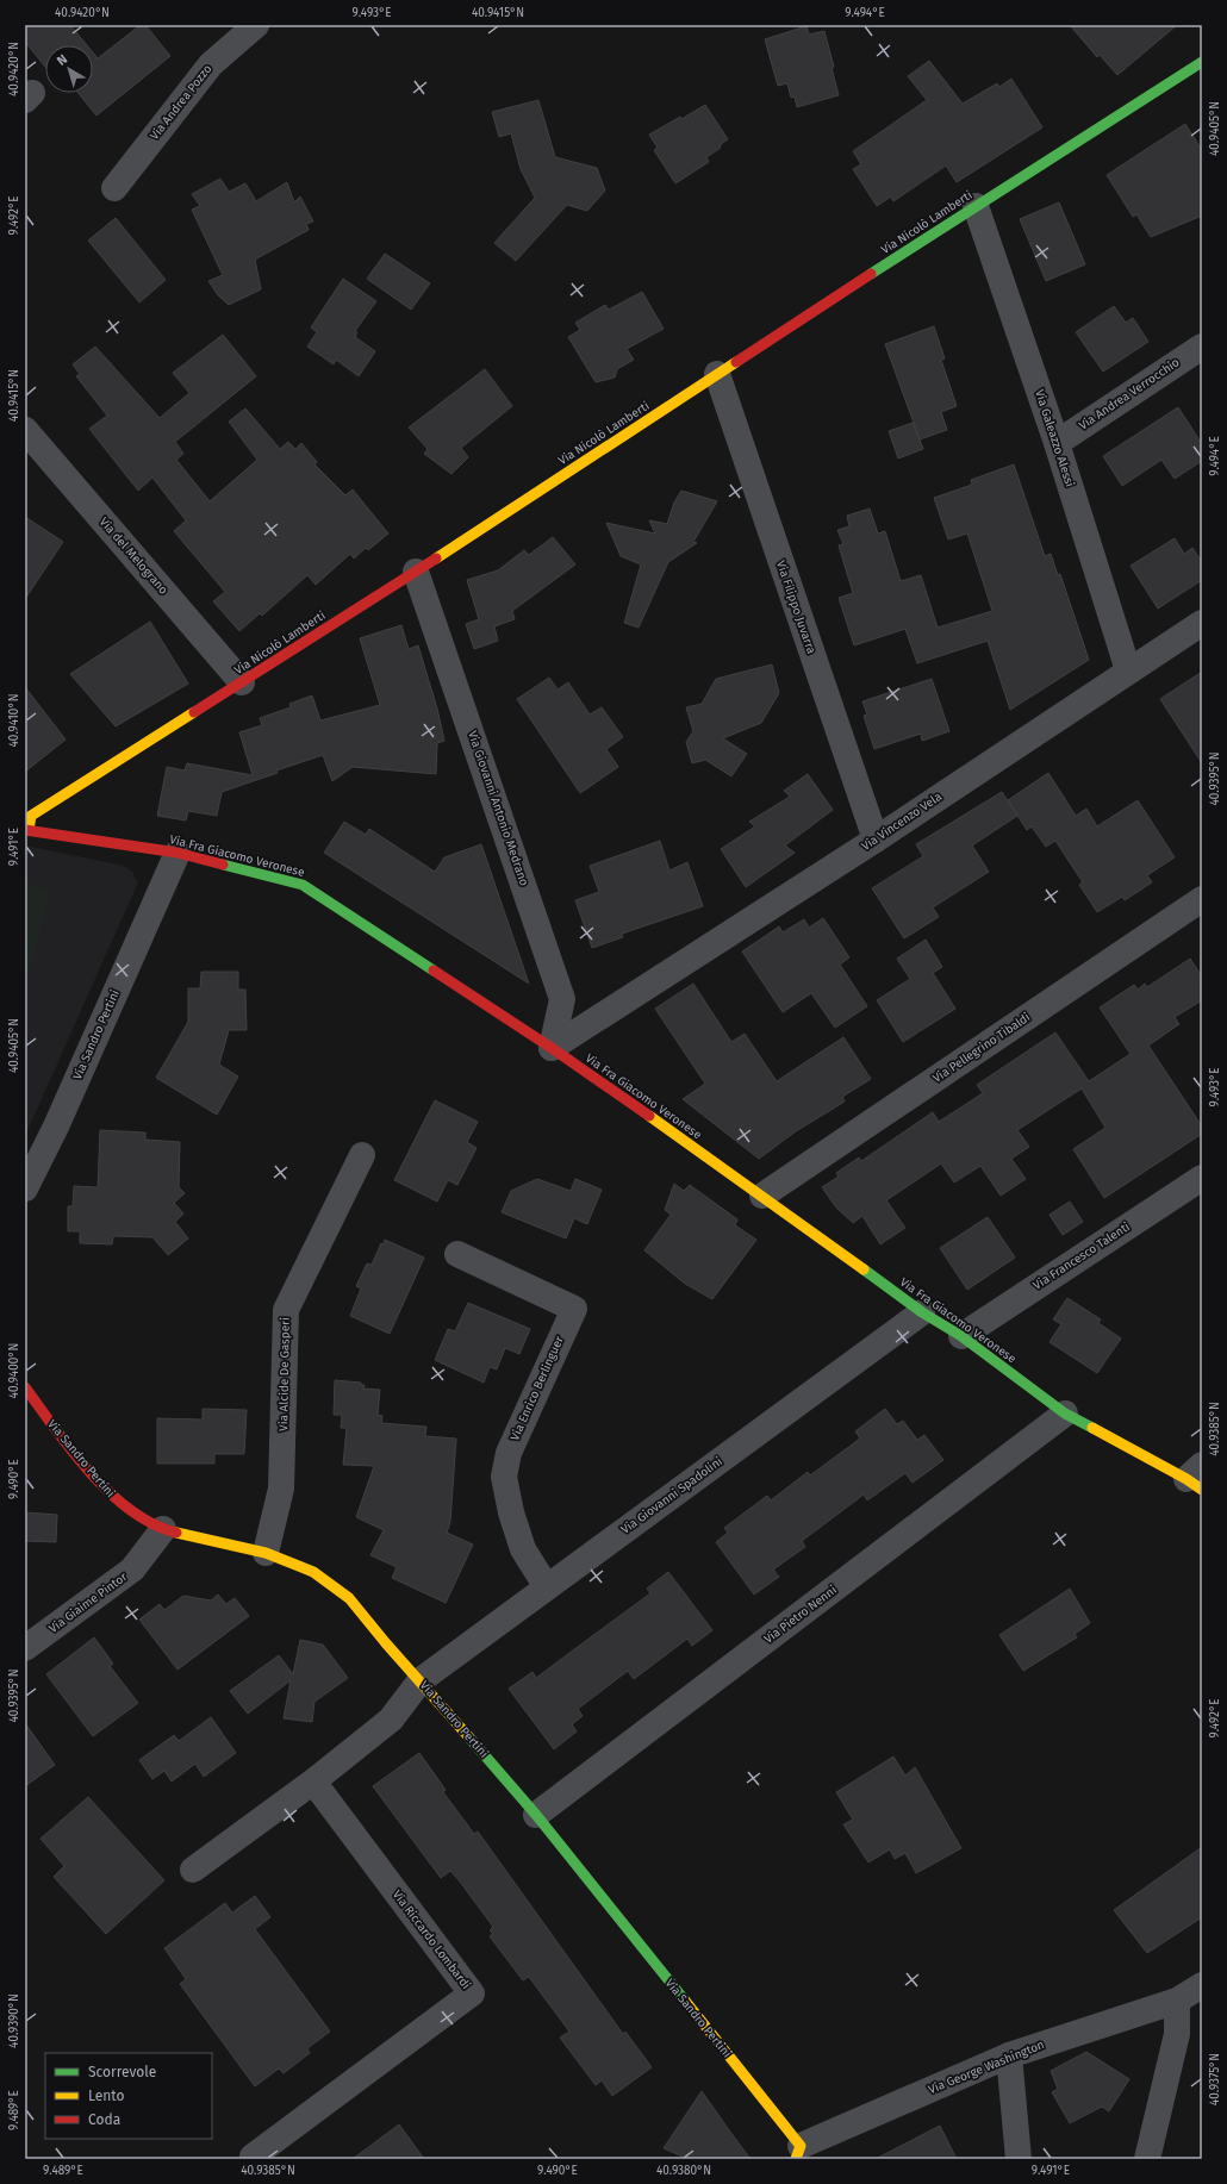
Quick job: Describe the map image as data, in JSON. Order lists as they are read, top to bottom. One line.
{"streets":{"street":["Via Andrea Pozzo","Via Nicolò Lamberti","Via Andrea Verrocchio","Via Galeazzo Alessi","Via del Melograno","Via Filippo Juvarra","Via Giovanni Antonio Medrano","Via Vincenzo Vela","Via Fra Giacomo Veronese","Via Sandro Pertini","Via Pellegrino Tibaldi","Via Francesco Talenti","Via Alcide De Gasperi","Via Enrico Berlinguer","Via Giovanni Spadolini","Via Giaime Pintor","Via Pietro Nenni","Via Riccardo Lombardi","Via George Washington"]},"crossings":[["Via Nicolò Lamberti","Via Galeazzo Alessi"],["Via Nicolò Lamberti","Via del Melograno"],["Via Nicolò Lamberti","Via Filippo Juvarra"],["Via Nicolò Lamberti","Via Giovanni Antonio Medrano"],["Via Nicolò Lamberti","Via Fra Giacomo Veronese"],["Via Andrea Verrocchio","Via Galeazzo Alessi"],["Via Galeazzo Alessi","Via Vincenzo Vela"],["Via Filippo Juvarra","Via Vincenzo Vela"],["Via Vincenzo Vela","Via Fra Giacomo Veronese"],["Via Fra Giacomo Veronese","Via Sandro Pertini"],["Via Fra Giacomo Veronese","Via Pellegrino Tibaldi"],["Via Fra Giacomo Veronese","Via Francesco Talenti"],["Via Fra Giacomo Veronese","Via Giovanni Spadolini"],["Via Fra Giacomo Veronese","Via Pietro Nenni"],["Via Sandro Pertini","Via Alcide De Gasperi"],["Via Sandro Pertini","Via Giovanni Spadolini"],["Via Sandro Pertini","Via Giaime Pintor"],["Via Sandro Pertini","Via Pietro Nenni"],["Via Sandro Pertini","Via George Washington"],["Via Enrico Berlinguer","Via Giovanni Spadolini"],["Via Giovanni Spadolini","Via Riccardo Lombardi"]],"legend":["Scorrevole","Lento","Coda"],"north":"top left","coordinates":["40.9420°N","9.493°E","40.9415°N","9.494°E","40.9405°N","9.492°E","40.9410°N","40.9395°N","9.491°E","40.9400°N","40.9385°N","9.490°E","40.9390°N","40.9375°N","9.489°E","40.9380°N"]}
